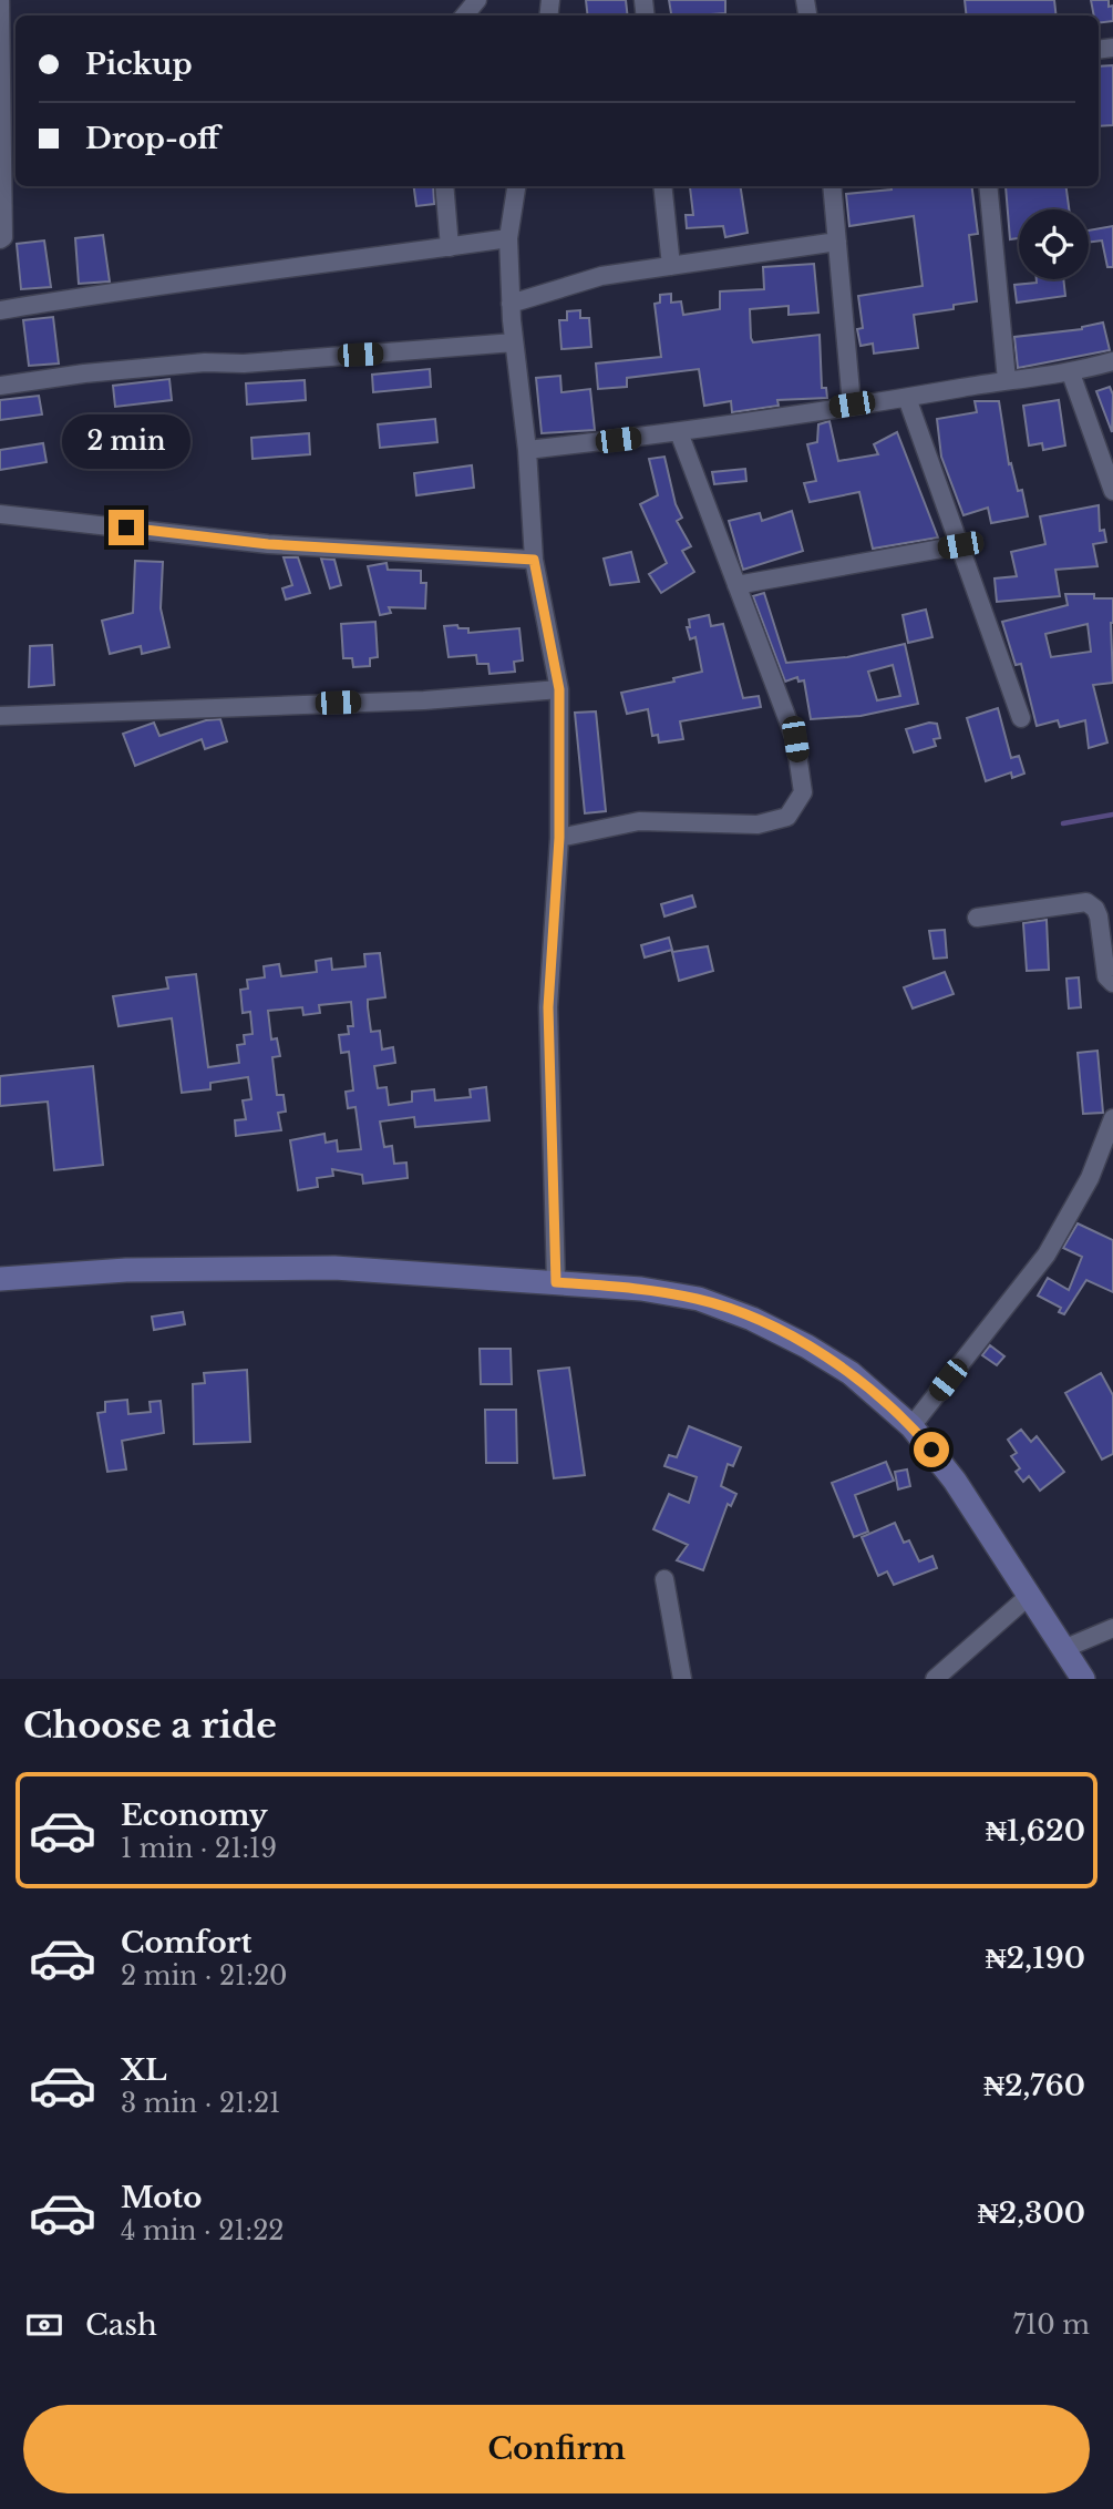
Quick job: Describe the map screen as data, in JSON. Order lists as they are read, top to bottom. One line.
{"page":{"banner":["Pickup","Drop-off"],"bubble":"2 min","heading":"Choose a ride","list":[{"name":"Economy","note":"1 min · 21:19","value":"₦1,620"},{"name":"Comfort","note":"2 min · 21:20","value":"₦2,190"},{"name":"XL","note":"3 min · 21:21","value":"₦2,760"},{"name":"Moto","note":"4 min · 21:22","value":"₦2,300"}],"pay":["Cash","710 m"],"buttons":"Confirm"}}
